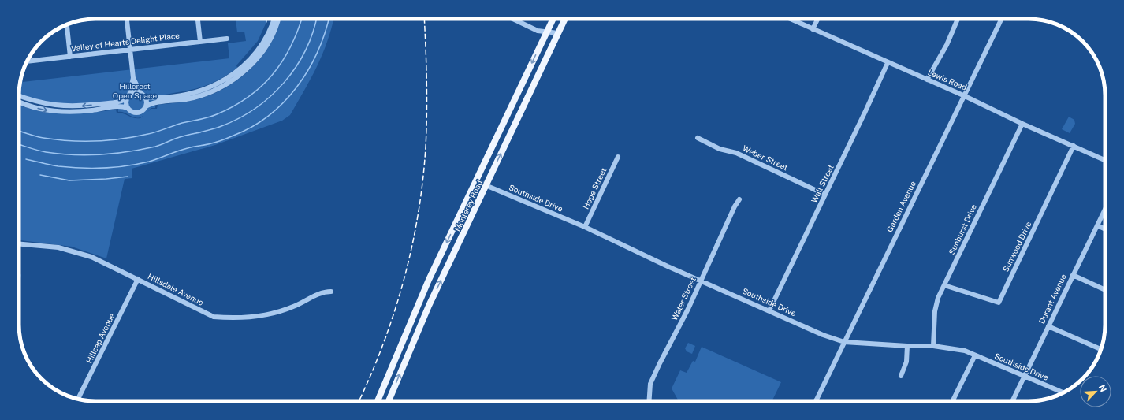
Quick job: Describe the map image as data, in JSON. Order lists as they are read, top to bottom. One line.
{"streets":{"main road":["Monterey Road"],"street":["Valley of Hearts Delight Place","Lewis Road","Weber Street","Wall Street","Hope Street","Southside Drive","Garden Avenue","Sunburst Drive","Sunwood Drive","Hillsdale Avenue","Water Street","Durant Avenue","Hillcap Avenue"]},"crossings":[["Lewis Road","Wall Street"],["Lewis Road","Garden Avenue"],["Lewis Road","Sunburst Drive"],["Lewis Road","Sunwood Drive"],["Weber Street","Wall Street"],["Wall Street","Southside Drive"],["Hope Street","Southside Drive"],["Southside Drive","Monterey Road"],["Southside Drive","Garden Avenue"],["Southside Drive","Sunburst Drive"],["Southside Drive","Water Street"],["Southside Drive","Durant Avenue"],["Sunburst Drive","Sunwood Drive"],["Hillsdale Avenue","Hillcap Avenue"]],"parks":["Hillcrest Open Space"],"north":"top right"}
